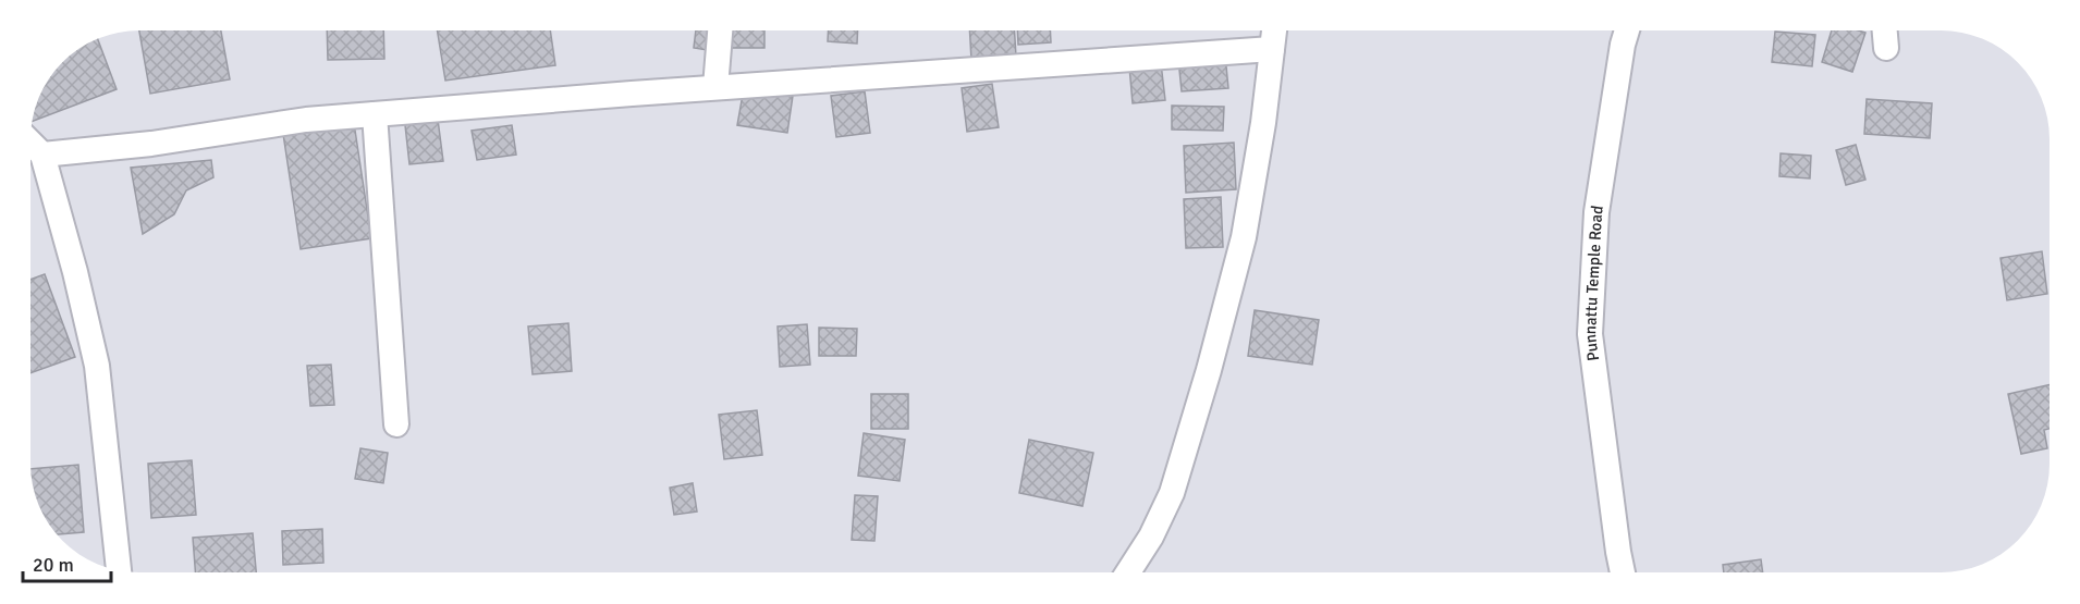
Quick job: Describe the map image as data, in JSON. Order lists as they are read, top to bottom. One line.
{"streets":{"street":["Punnattu Temple Road"]},"scale_bar":"20 m"}
